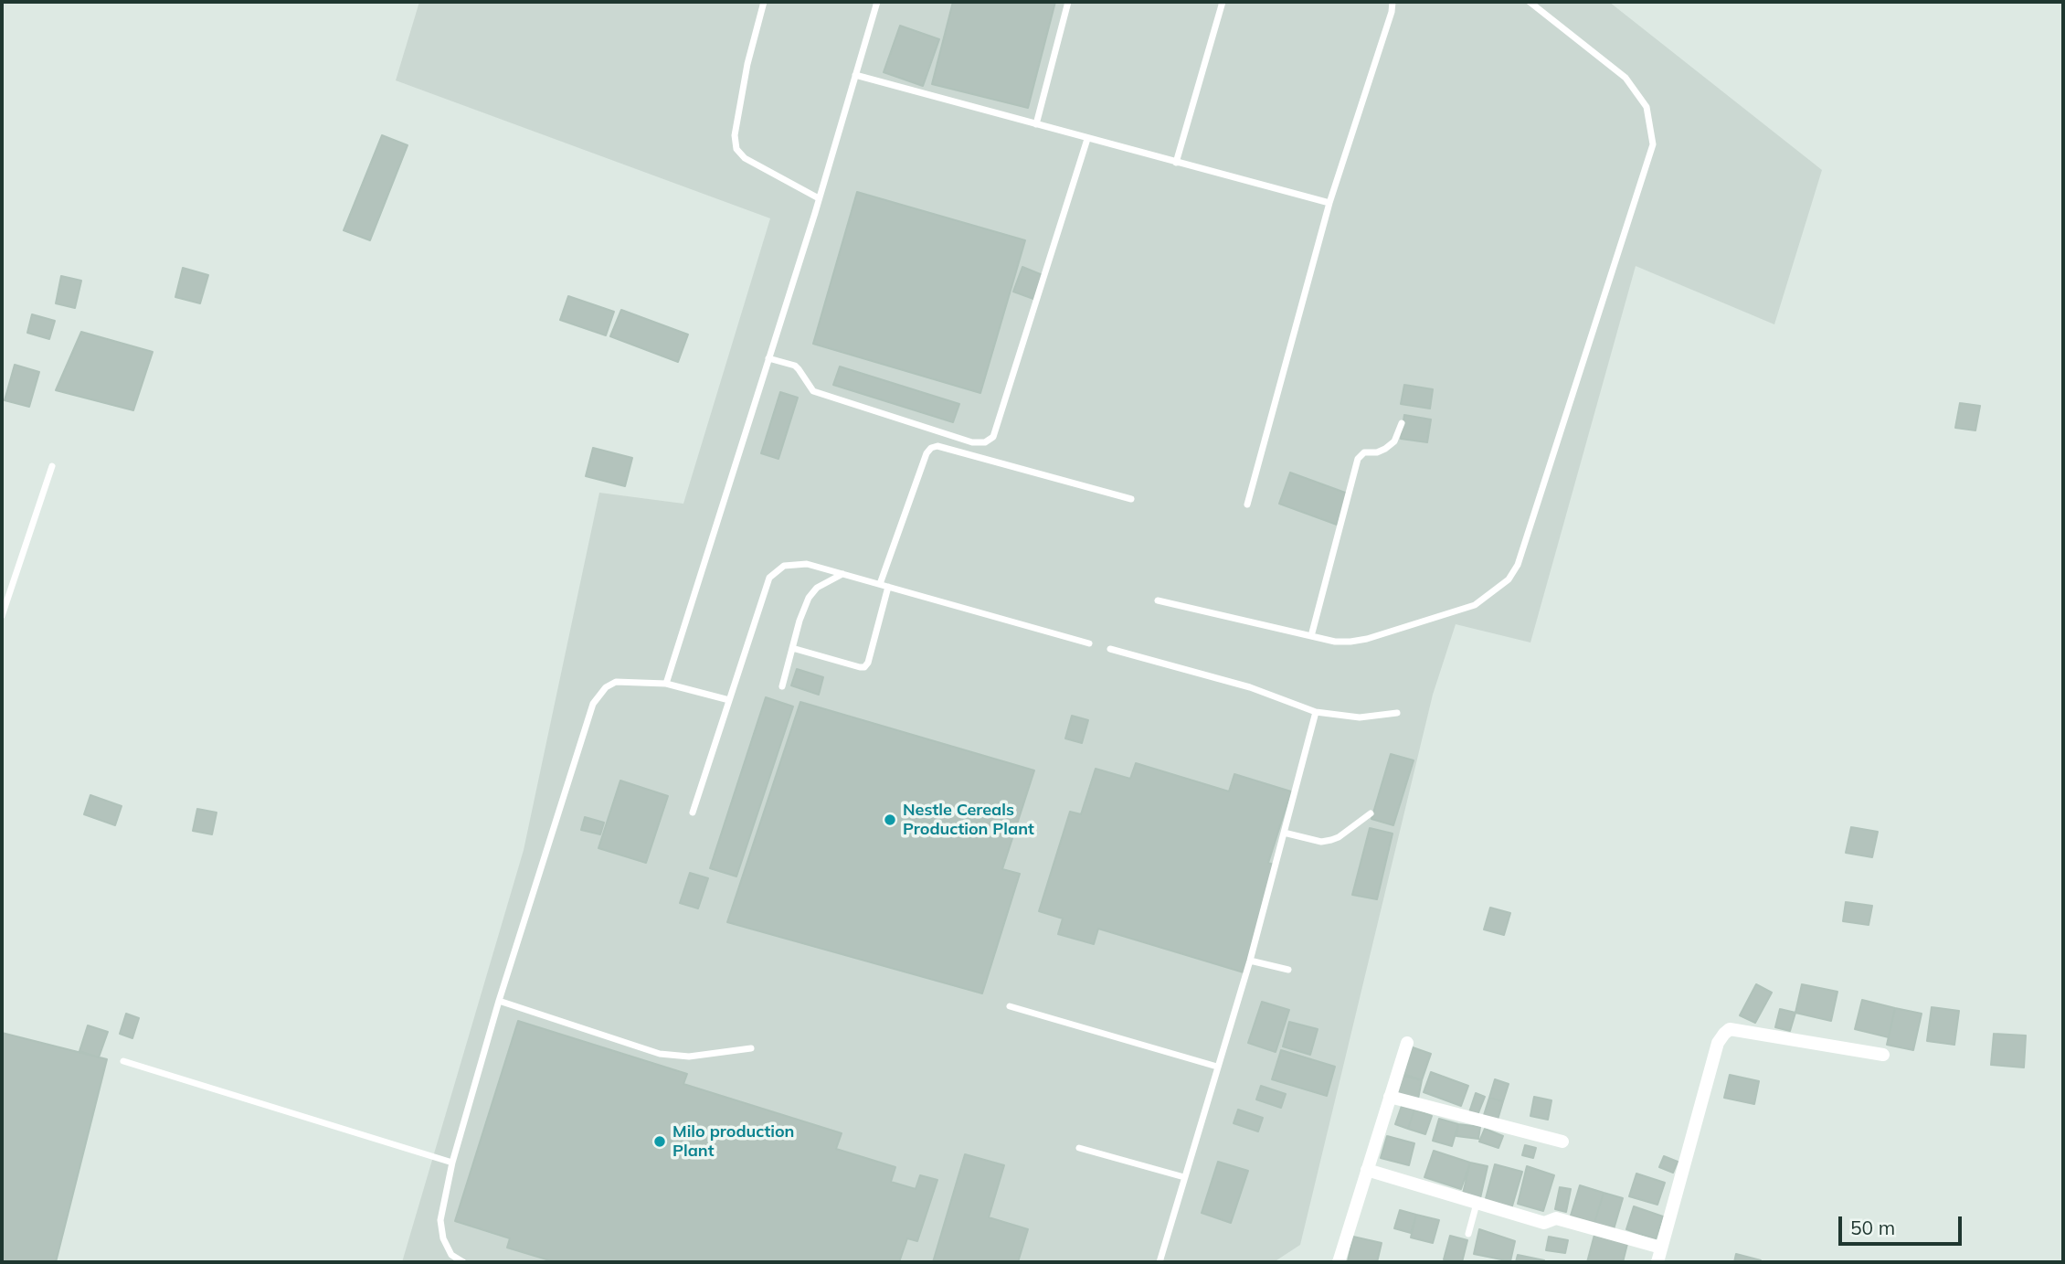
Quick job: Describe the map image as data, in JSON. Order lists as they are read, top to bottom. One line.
{"places":["Nestle Cereals Production Plant","Milo production Plant"],"scale_bar":"50 m"}
